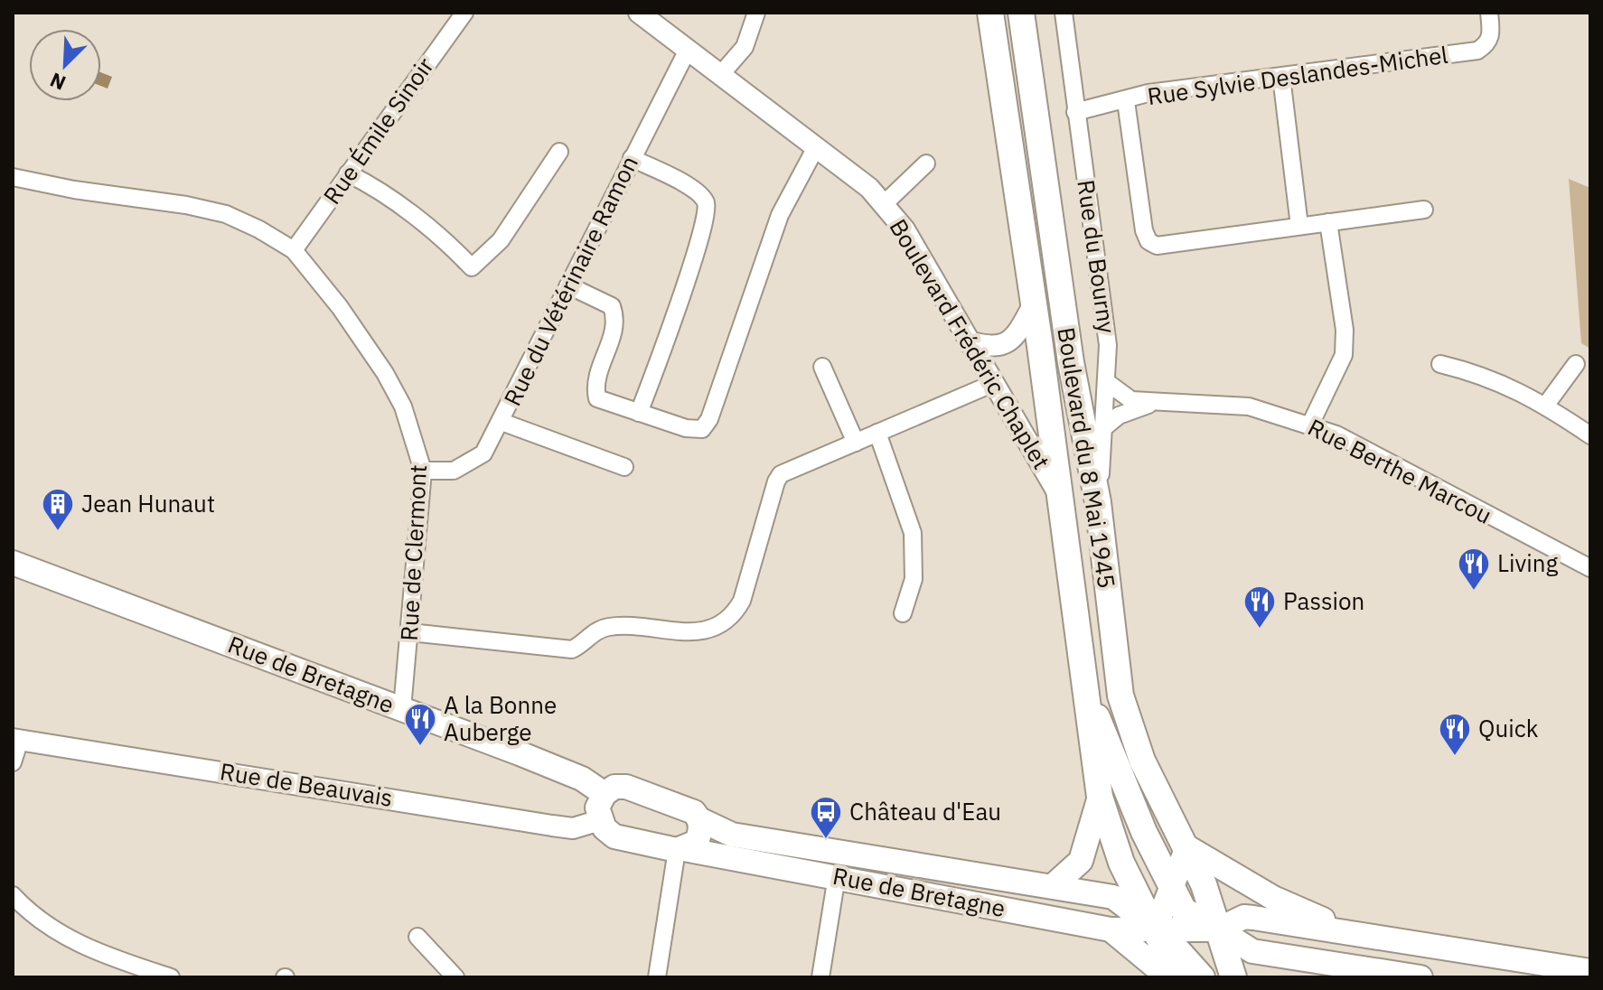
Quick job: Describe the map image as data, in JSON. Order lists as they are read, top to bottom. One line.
{"streets":{"main road":["Boulevard du 8 Mai 1945","Rue de Bretagne"],"street":["Rue Sylvie Deslandes-Michel","Rue Émile Sinoir","Rue du Bourny","Rue du Vétérinaire Ramon","Boulevard Frédéric Chaplet","Rue Berthe Marcou","Rue de Clermont","Rue de Beauvais"]},"crossings":[["Rue Sylvie Deslandes-Michel","Rue du Bourny"],["Rue Émile Sinoir","Rue de Clermont"],["Rue du Bourny","Boulevard du 8 Mai 1945"],["Rue du Bourny","Rue Berthe Marcou"],["Rue du Vétérinaire Ramon","Boulevard Frédéric Chaplet"],["Rue du Vétérinaire Ramon","Rue de Clermont"],["Boulevard Frédéric Chaplet","Boulevard du 8 Mai 1945"],["Boulevard du 8 Mai 1945","Rue de Bretagne"],["Rue de Clermont","Rue de Bretagne"],["Rue de Bretagne","Rue de Beauvais"]],"places":{"building":["Jean Hunaut"],"restaurant":["Living","Passion","A la Bonne Auberge","Quick"],"bus stop":["Château d'Eau"]},"north":"bottom left"}
